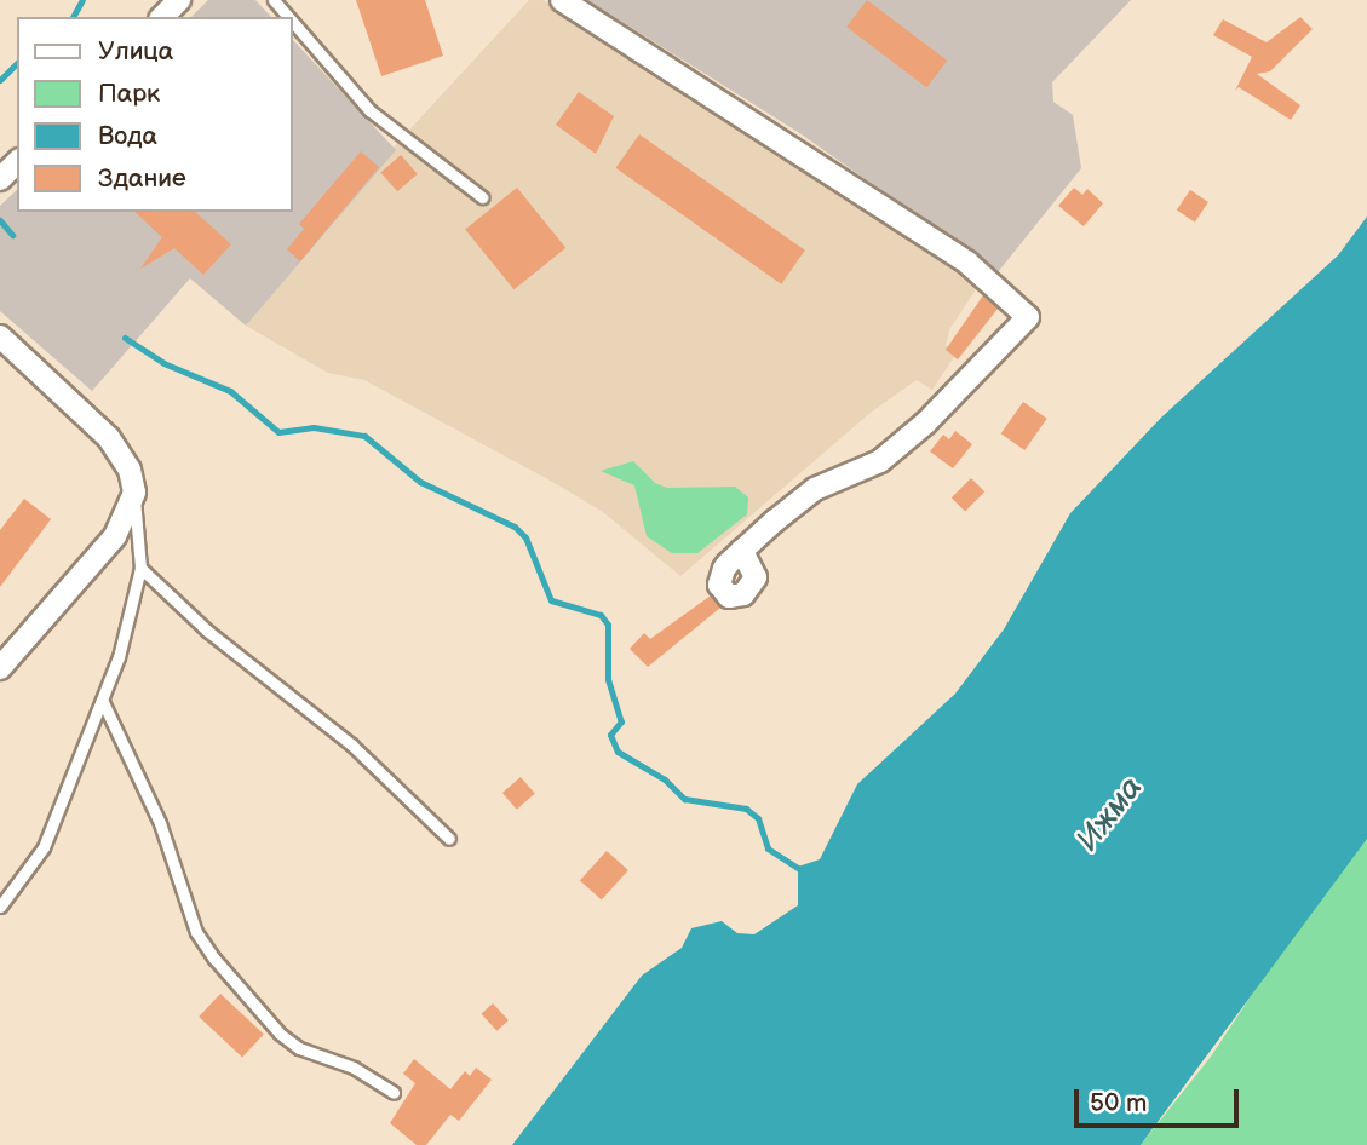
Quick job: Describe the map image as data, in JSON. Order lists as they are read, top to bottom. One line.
{"water":["Ижма"],"legend":["Улица","Парк","Вода","Здание"],"scale_bar":"50 m"}
